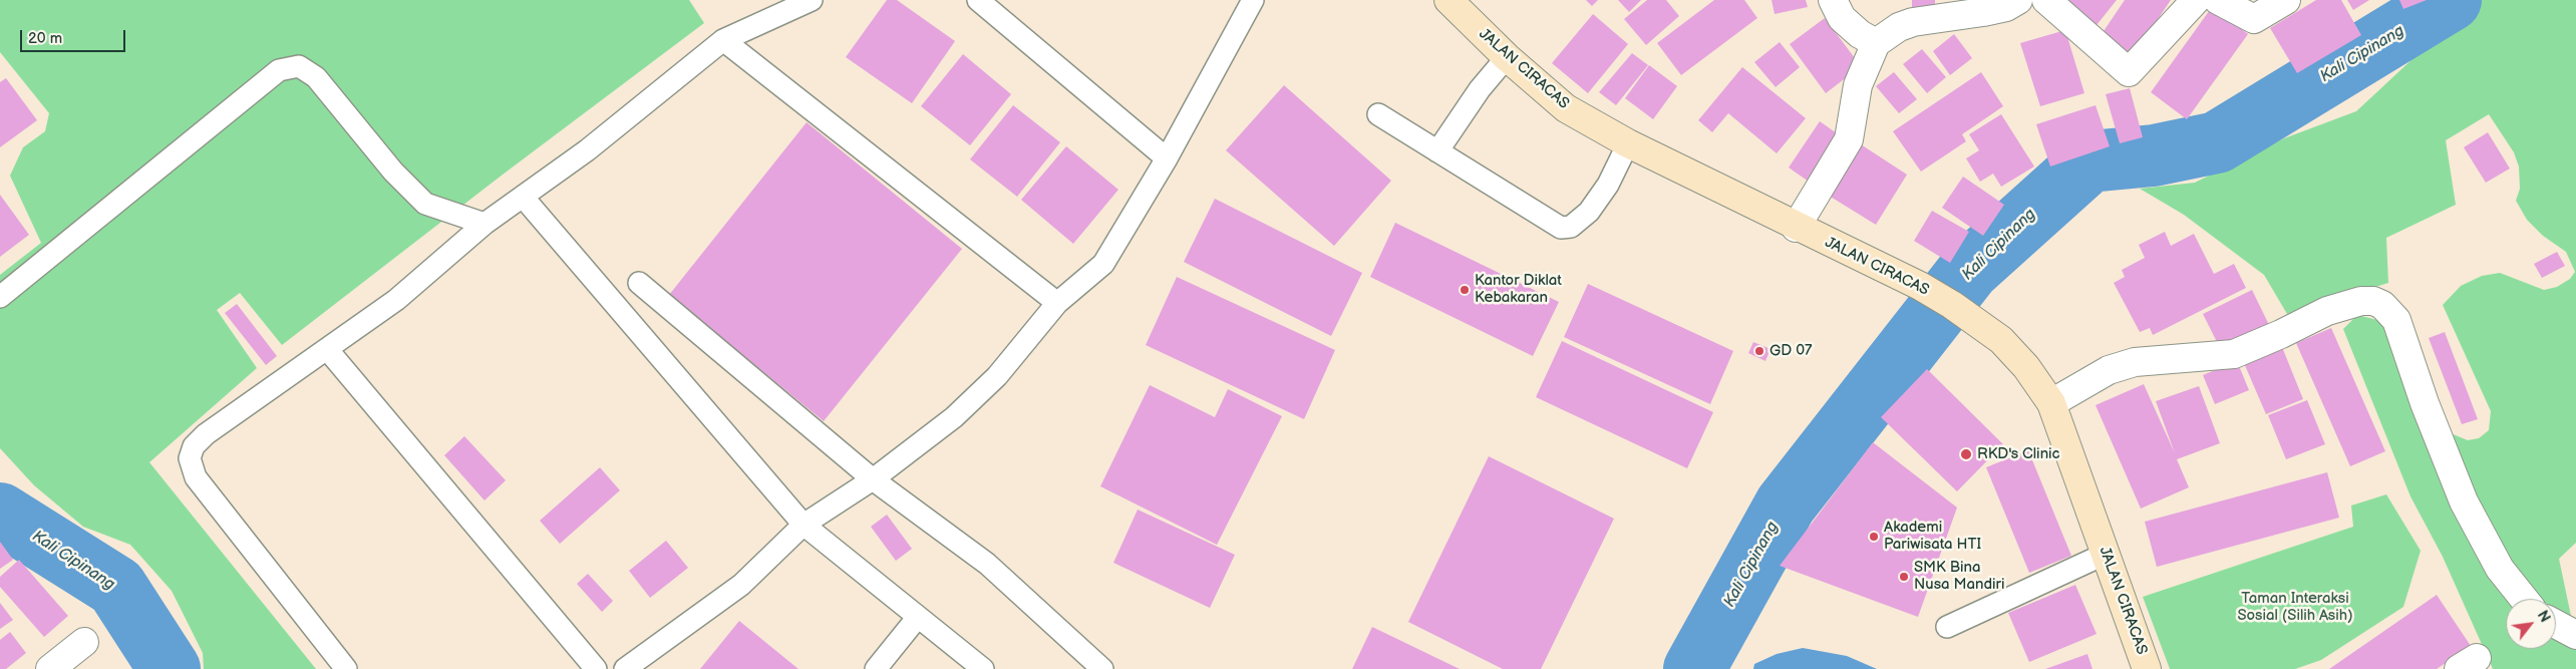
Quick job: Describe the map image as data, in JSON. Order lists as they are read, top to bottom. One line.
{"streets":{"street":["JALAN CIRACAS"]},"water":["Kali Cipinang"],"parks":["Taman Interaksi Sosial (Silih Asih)"],"places":["Kantor Diklat Kebakaran","GD 07","RKD's Clinic","Akademi Pariwisata HTI","SMK Bina Nusa Mandiri"],"scale_bar":"20 m","north":"top right"}
